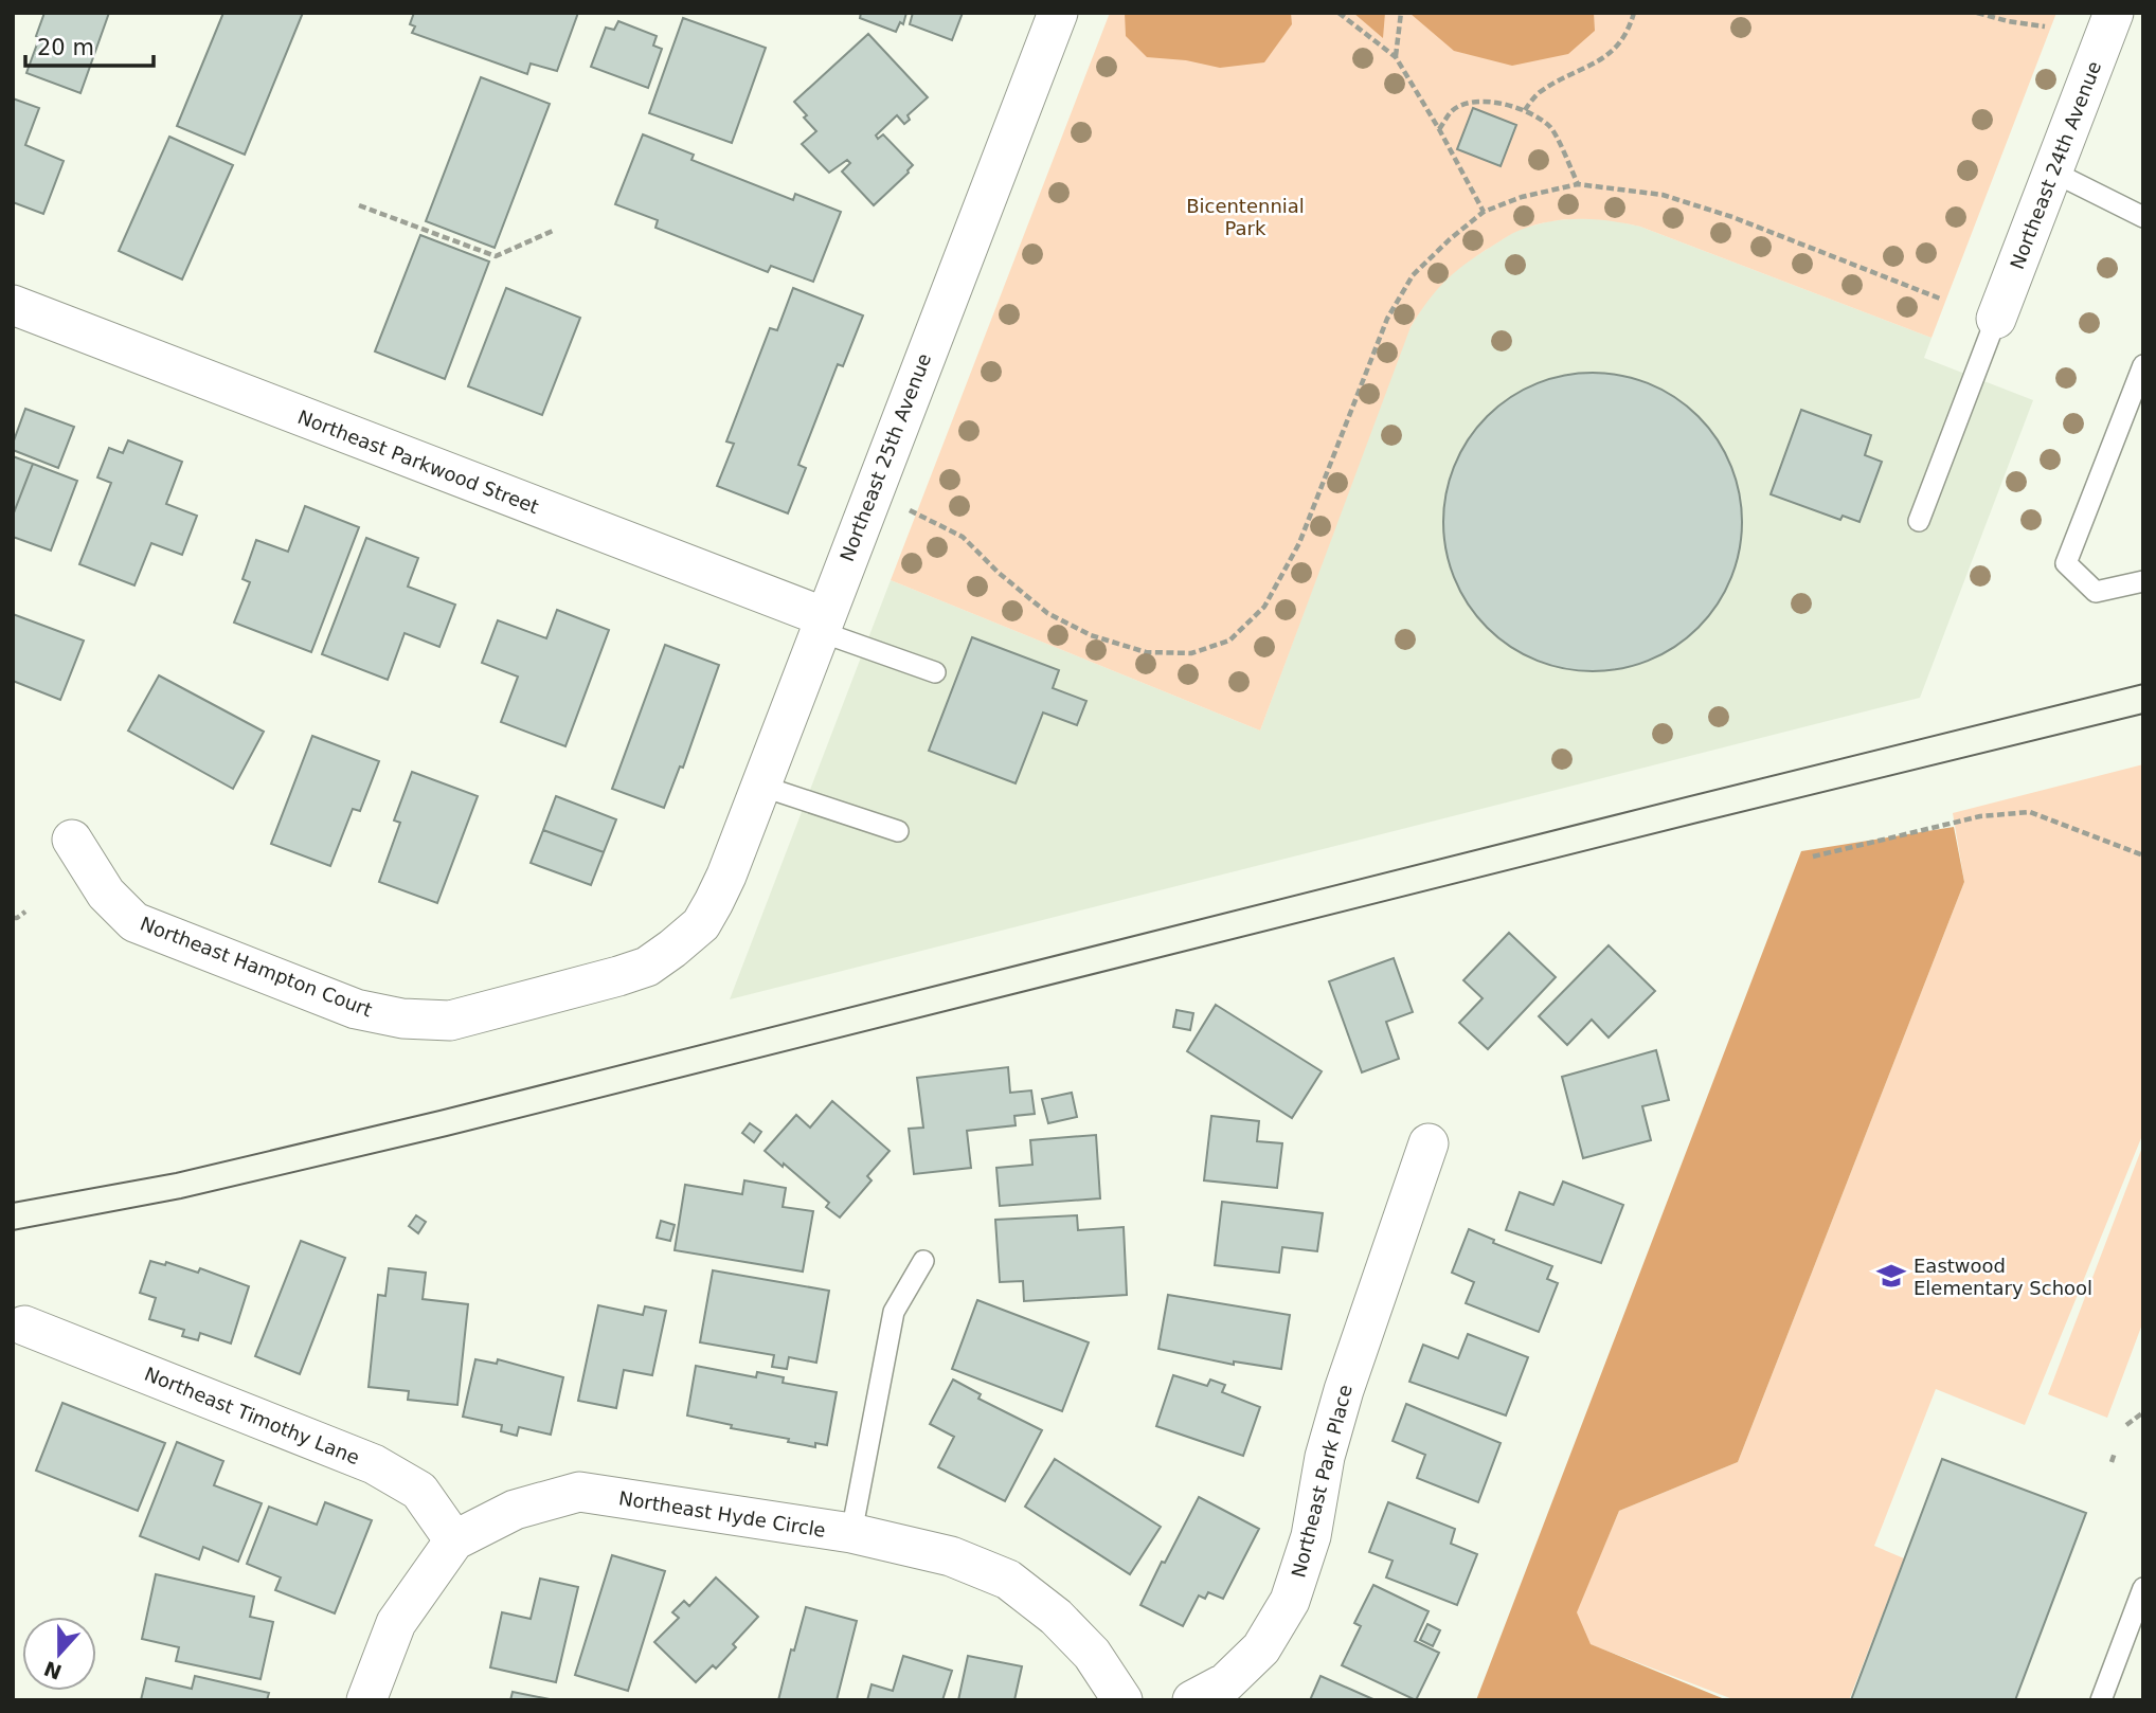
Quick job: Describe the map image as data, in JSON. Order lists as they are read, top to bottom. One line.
{"streets":{"street":["Northeast 24th Avenue","Northeast 25th Avenue","Northeast Parkwood Street","Northeast Hampton Court","Northeast Timothy Lane","Northeast Park Place","Northeast Hyde Circle"]},"crossings":[["Northeast 25th Avenue","Northeast Parkwood Street"],["Northeast 25th Avenue","Northeast Hampton Court"],["Northeast Timothy Lane","Northeast Hyde Circle"]],"parks":["Bicentennial Park"],"places":{"school or university":["Eastwood Elementary School"]},"scale_bar":"20 m","north":"bottom"}
